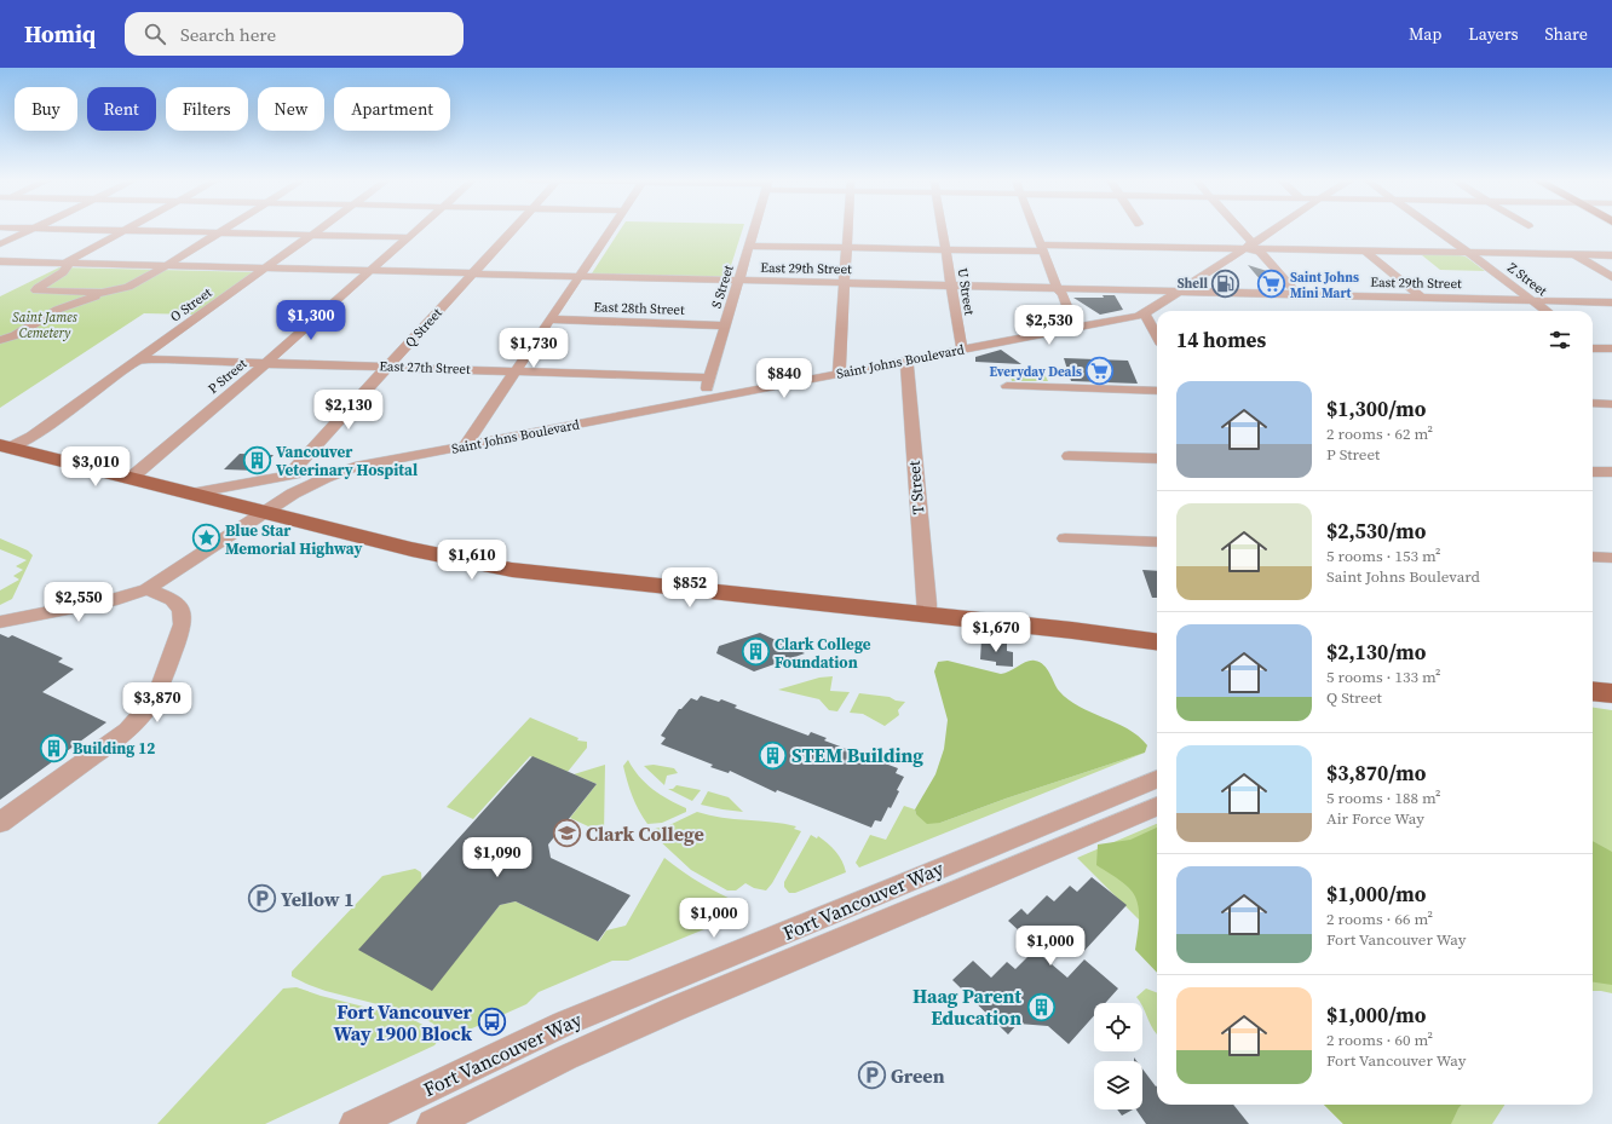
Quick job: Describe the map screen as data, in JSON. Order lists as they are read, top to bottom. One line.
{"streets":{"street":["East 29th Street","Z Street","S Street","U Street","O Street","East 28th Street","Q Street","Saint Johns Boulevard","East 27th Street","P Street","T Street","Fort Vancouver Way"]},"crossings":[["East 29th Street","Z Street"],["East 29th Street","S Street"],["East 29th Street","U Street"],["East 29th Street","O Street"],["East 29th Street","Q Street"],["East 29th Street","Saint Johns Boulevard"],["East 29th Street","P Street"],["S Street","East 28th Street"],["S Street","Saint Johns Boulevard"],["S Street","East 27th Street"],["U Street","Saint Johns Boulevard"],["O Street","East 27th Street"],["Q Street","East 27th Street"],["Saint Johns Boulevard","T Street"],["East 27th Street","P Street"]],"parks":["Saint James Cemetery"],"places":{"fuel station":["Shell"],"supermarket":["Saint Johns Mini Mart","Everyday Deals"],"building":["Vancouver Veterinary Hospital","Clark College Foundation","Building 12","STEM Building","Haag Parent Education"],"place":["Blue Star Memorial Highway"],"school or university":["Clark College"],"parking":["Yellow 1","Green"],"bus stop":["Fort Vancouver Way 1900 Block"]},"page":{"header":"Homiq","search":"Search here","nav":["Map","Layers","Share"],"chip":["Buy","Rent","Filters","New","Apartment"],"price":["$1,300","$2,530","$1,730","$840","$2,130","$3,010","$1,610","$852","$2,550","$1,670","$3,870","$1,090","$1,000","$1,000"],"heading":"14 homes","list":[{"name":"$1,300/mo","note":"2 rooms · 62 m² · P Street"},{"name":"$2,530/mo","note":"5 rooms · 153 m² · Saint Johns Boulevard"},{"name":"$2,130/mo","note":"5 rooms · 133 m² · Q Street"},{"name":"$3,870/mo","note":"5 rooms · 188 m² · Air Force Way"},{"name":"$1,000/mo","note":"2 rooms · 66 m² · Fort Vancouver Way"},{"name":"$1,000/mo","note":"2 rooms · 60 m² · Fort Vancouver Way"}]}}
